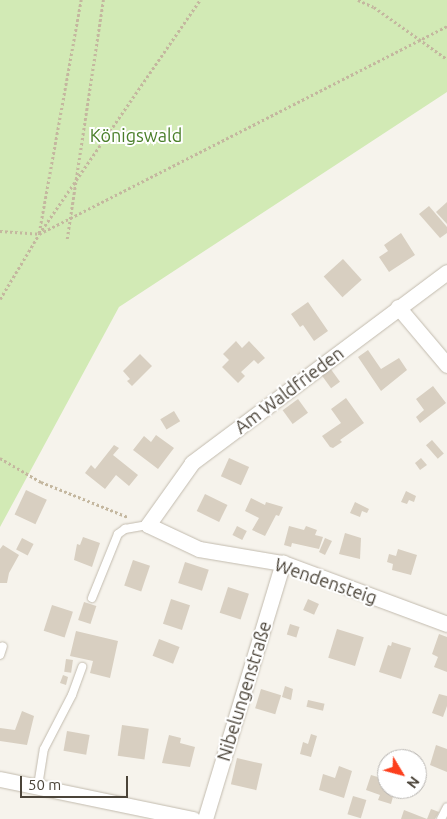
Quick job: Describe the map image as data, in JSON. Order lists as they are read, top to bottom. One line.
{"streets":{"street":["Am Waldfrieden","Wendensteig","Nibelungenstraße"]},"crossings":[["Am Waldfrieden","Wendensteig"],["Wendensteig","Nibelungenstraße"]],"parks":["Königswald"],"scale_bar":"50 m","north":"bottom right"}
